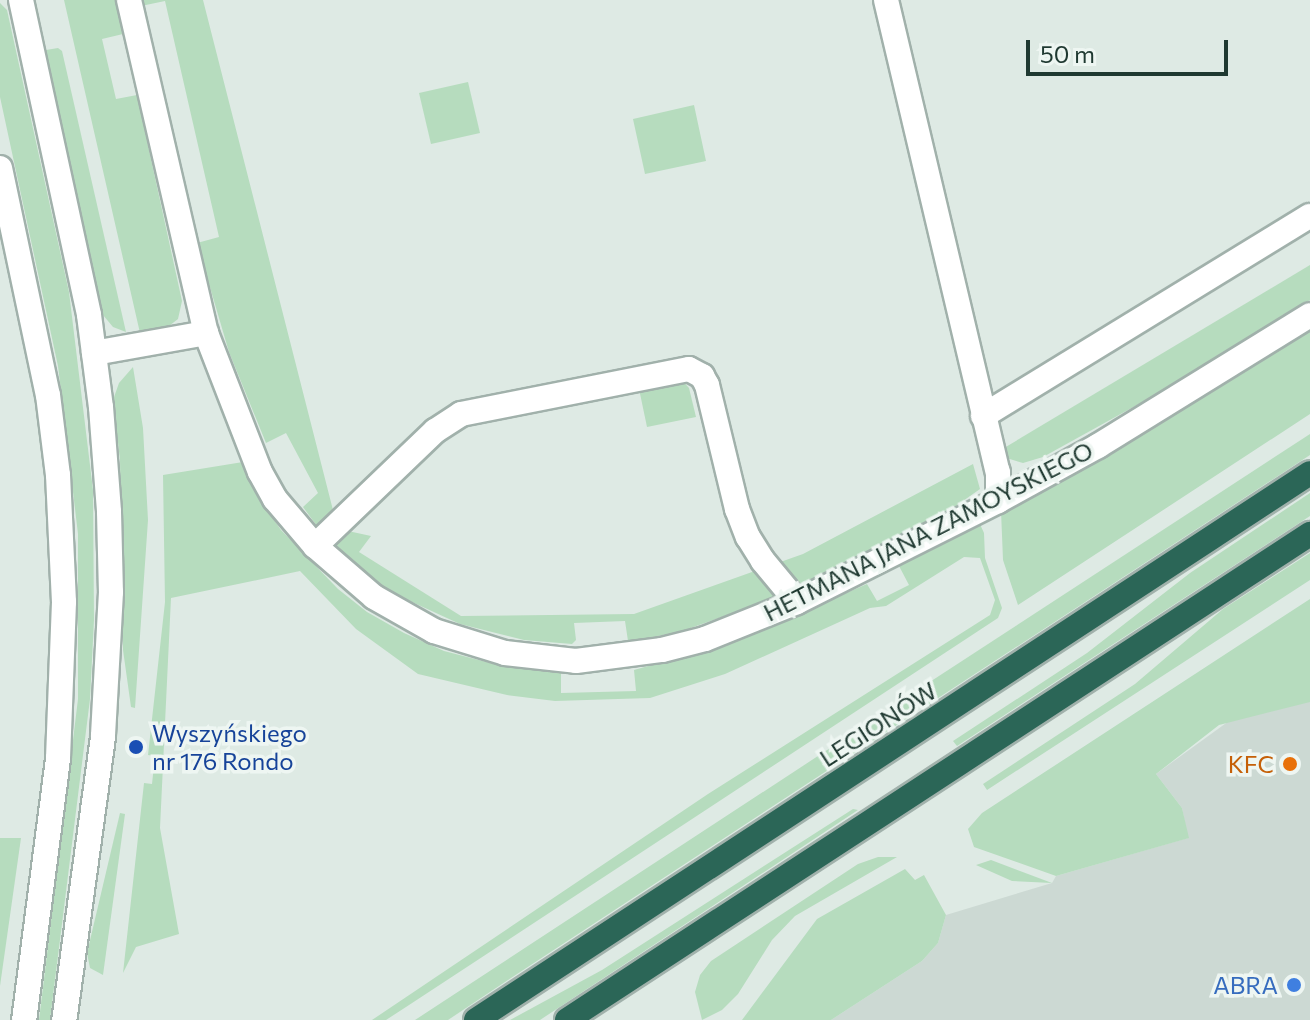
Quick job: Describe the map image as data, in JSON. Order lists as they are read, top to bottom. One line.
{"streets":{"highway":["LEGIONÓW"],"street":["HETMANA JANA ZAMOYSKIEGO"]},"places":["Wyszyńskiego nr 176 Rondo","KFC","ABRA"],"scale_bar":"50 m"}
